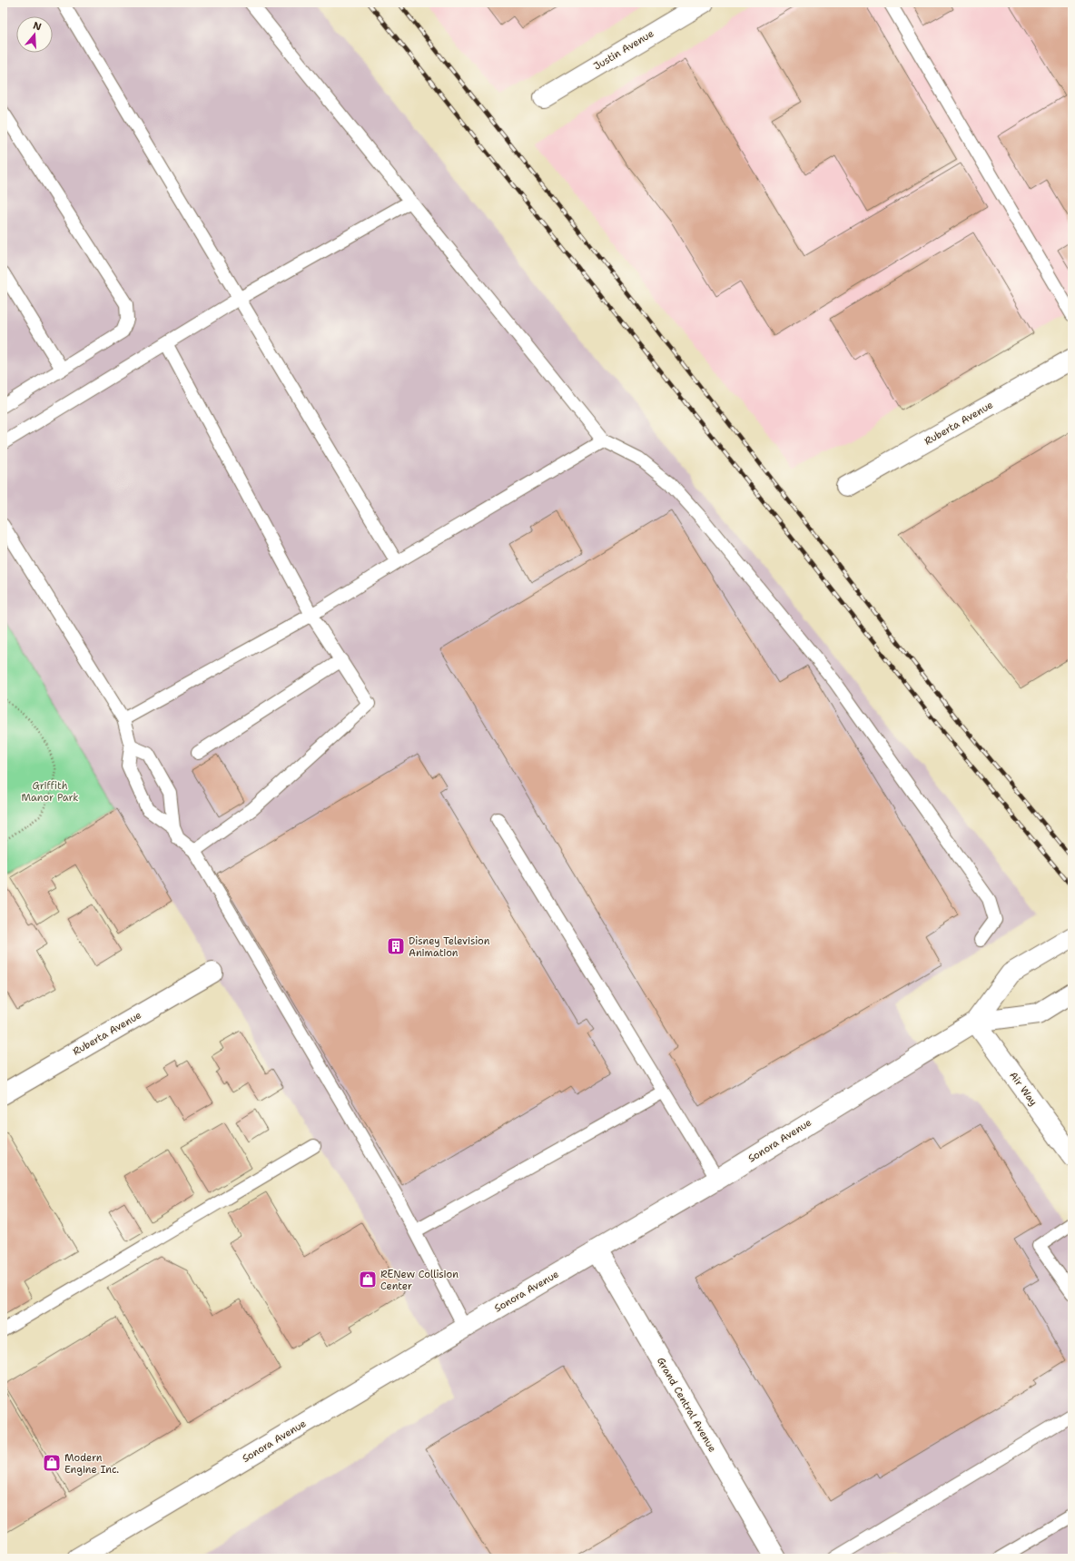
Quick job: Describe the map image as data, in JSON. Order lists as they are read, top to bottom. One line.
{"streets":{"main road":["Justin Avenue","Ruberta Avenue","Air Way","Sonora Avenue","Grand Central Avenue"]},"crossings":[["Air Way","Sonora Avenue"],["Sonora Avenue","Grand Central Avenue"]],"parks":["Griffith Manor Park"],"places":{"building":["Disney Television Animation"],"shop":["RENew Collision Center","Modern Engine Inc."]},"north":"top"}
